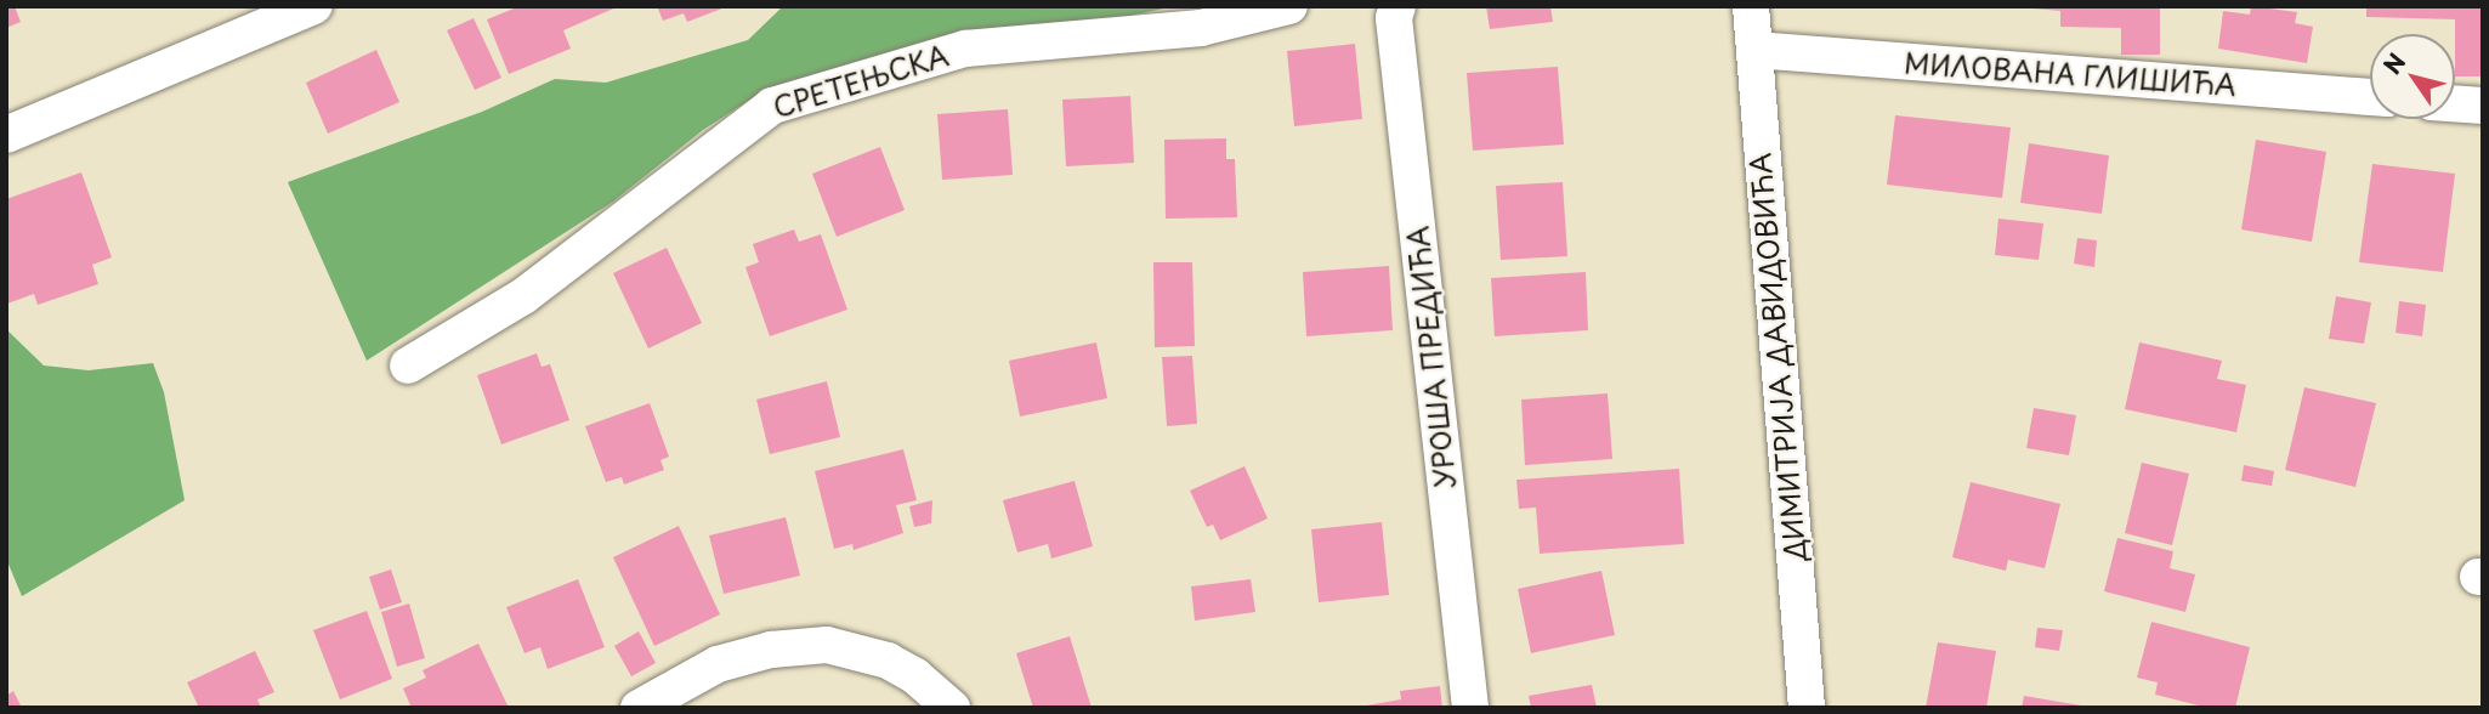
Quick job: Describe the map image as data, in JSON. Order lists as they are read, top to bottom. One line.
{"streets":{"street":["МИЛОВАНА ГЛИШИЋА","СРЕТЕЊСКА","УРОША ПРЕДИЋА","ДИМИТРИЈА ДАВИДОВИЋА"]},"crossings":[["МИЛОВАНА ГЛИШИЋА","ДИМИТРИЈА ДАВИДОВИЋА"]],"north":"top left"}
